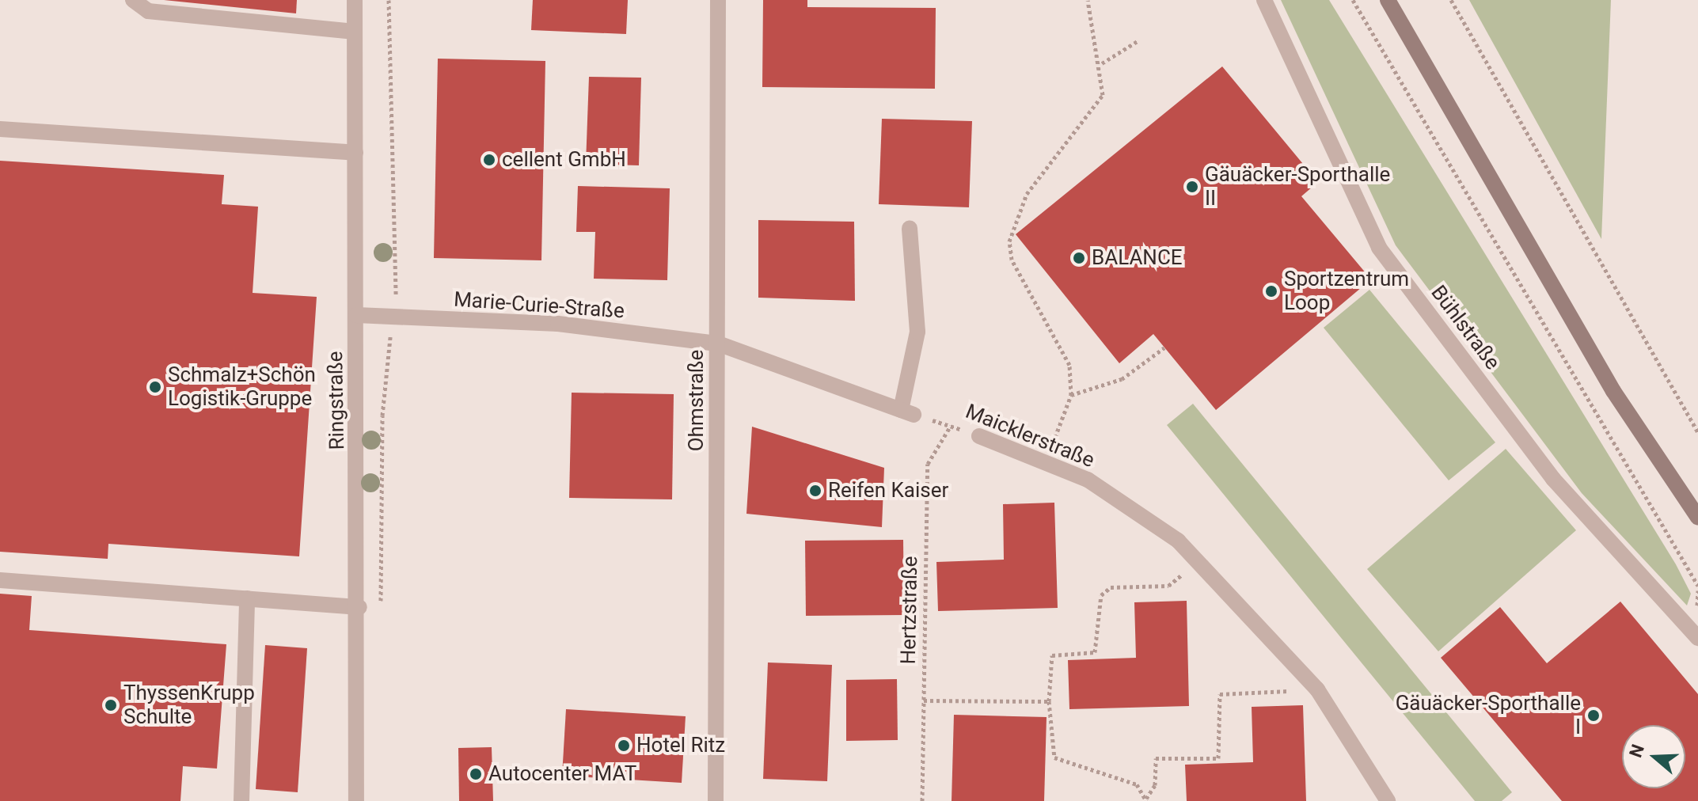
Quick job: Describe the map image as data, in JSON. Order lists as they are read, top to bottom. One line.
{"streets":{"street":["Marie-Curie-Straße","Bühlstraße","Ringstraße","Ohmstraße","Maicklerstraße"],"path":["Hertzstraße"]},"crossings":[["Marie-Curie-Straße","Ringstraße"],["Marie-Curie-Straße","Ohmstraße"],["Maicklerstraße","Hertzstraße"]],"places":["cellent GmbH","Gäuäcker-Sporthalle II","BALANCE","Sportzentrum Loop","Schmalz+Schön Logistik-Gruppe","Reifen Kaiser","ThyssenKrupp Schulte","Gäuäcker-Sporthalle I","Hotel Ritz","Autocenter MAT"],"north":"left"}
